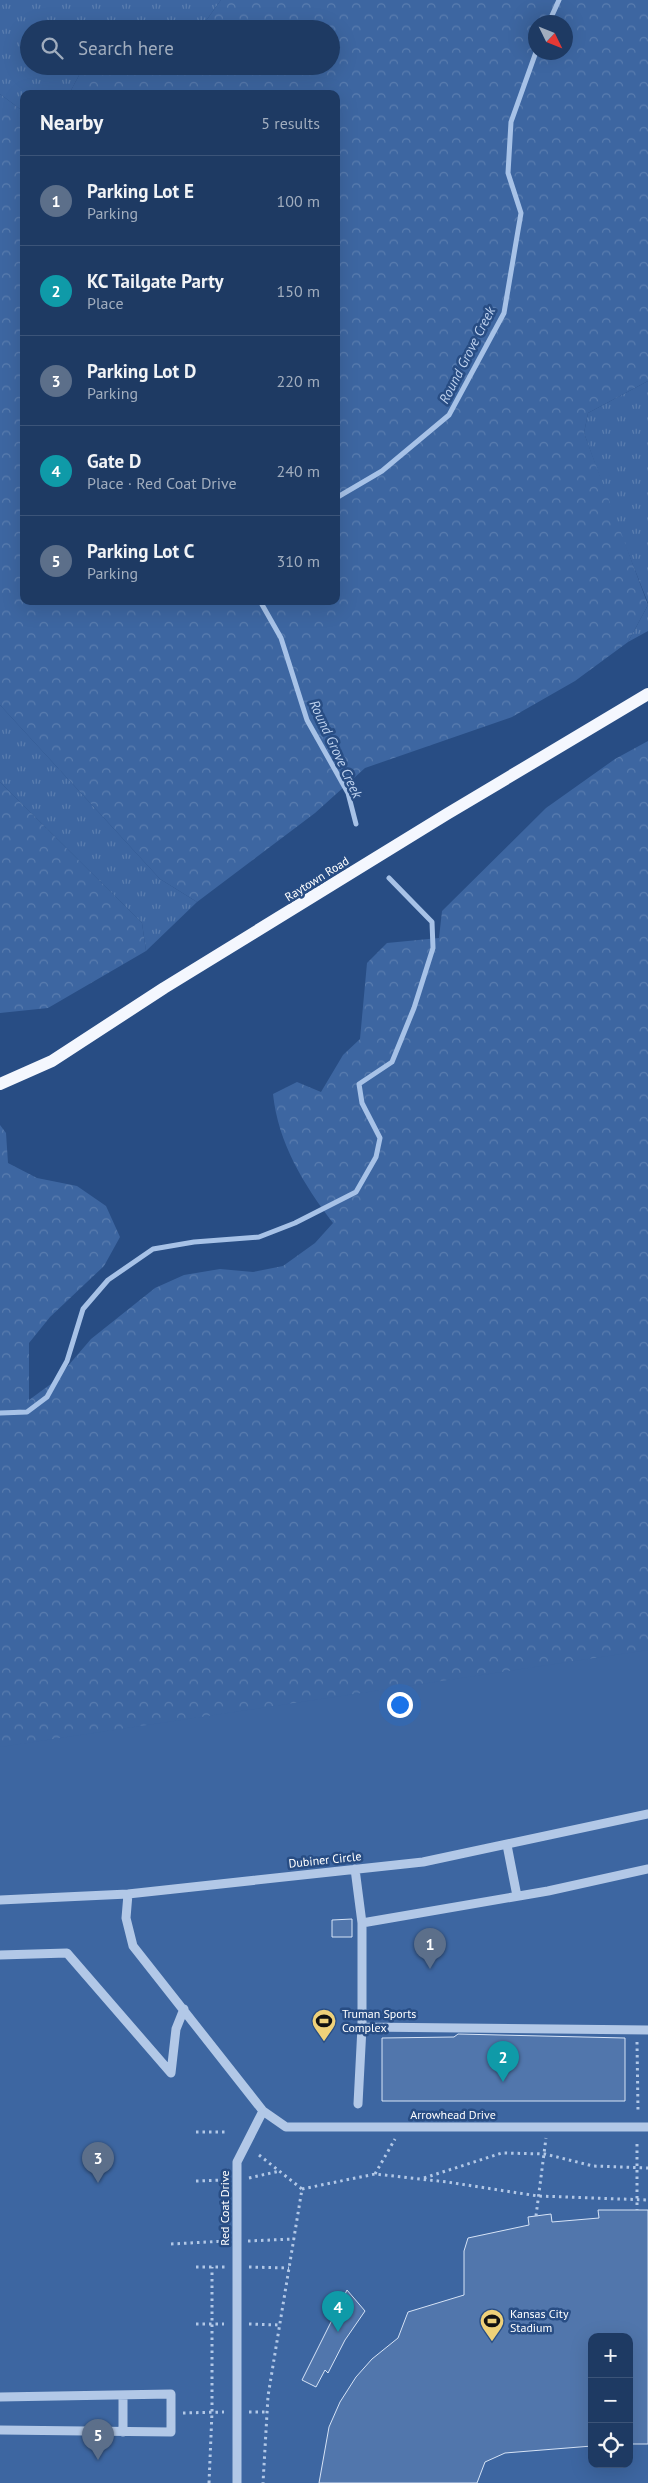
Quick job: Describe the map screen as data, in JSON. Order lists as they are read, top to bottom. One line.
{"streets":{"main road":["Raytown Road"],"street":["Dubiner Circle","Arrowhead Drive","Red Coat Drive"]},"crossings":[["Arrowhead Drive","Red Coat Drive"]],"water":["Round Grove Creek"],"places":{"sports":["Truman Sports Complex","Kansas City Stadium"]},"north":"bottom right","page":{"search":"Search here","heading":["Nearby","5 results"],"list":[{"mark":"1","name":"Parking Lot E","note":"Parking","value":"100 m"},{"mark":"2","name":"KC Tailgate Party","note":"Place","value":"150 m"},{"mark":"3","name":"Parking Lot D","note":"Parking","value":"220 m"},{"mark":"4","name":"Gate D","note":"Place · Red Coat Drive","value":"240 m"},{"mark":"5","name":"Parking Lot C","note":"Parking","value":"310 m"}],"pins":["1","2","3","4","5"],"map_buttons":["+","−"]}}
